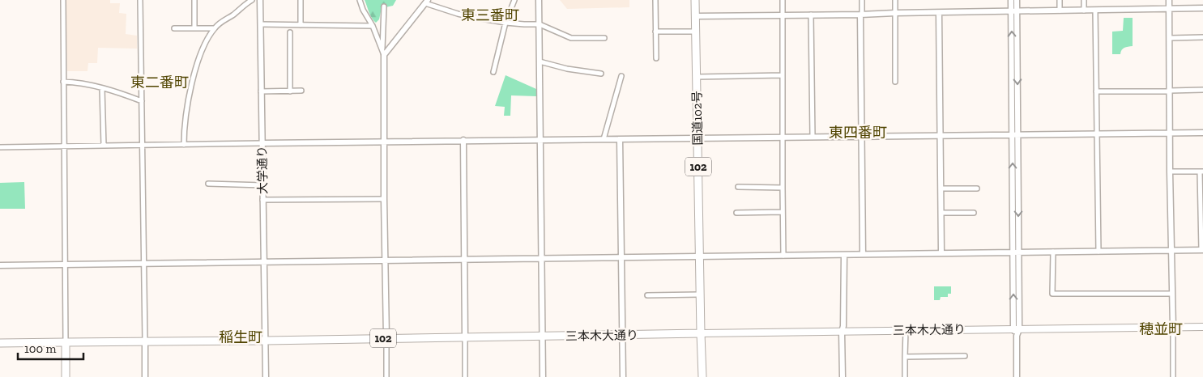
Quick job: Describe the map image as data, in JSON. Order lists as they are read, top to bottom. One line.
{"streets":{"main road":["国道102号","102","三本木大通り"],"street":["大学通り"]},"crossings":[["国道102号","三本木大通り"],["大学通り","三本木大通り"]],"districts":["東三番町","東二番町","東四番町","穂並町","稲生町"],"scale_bar":"100 m"}
